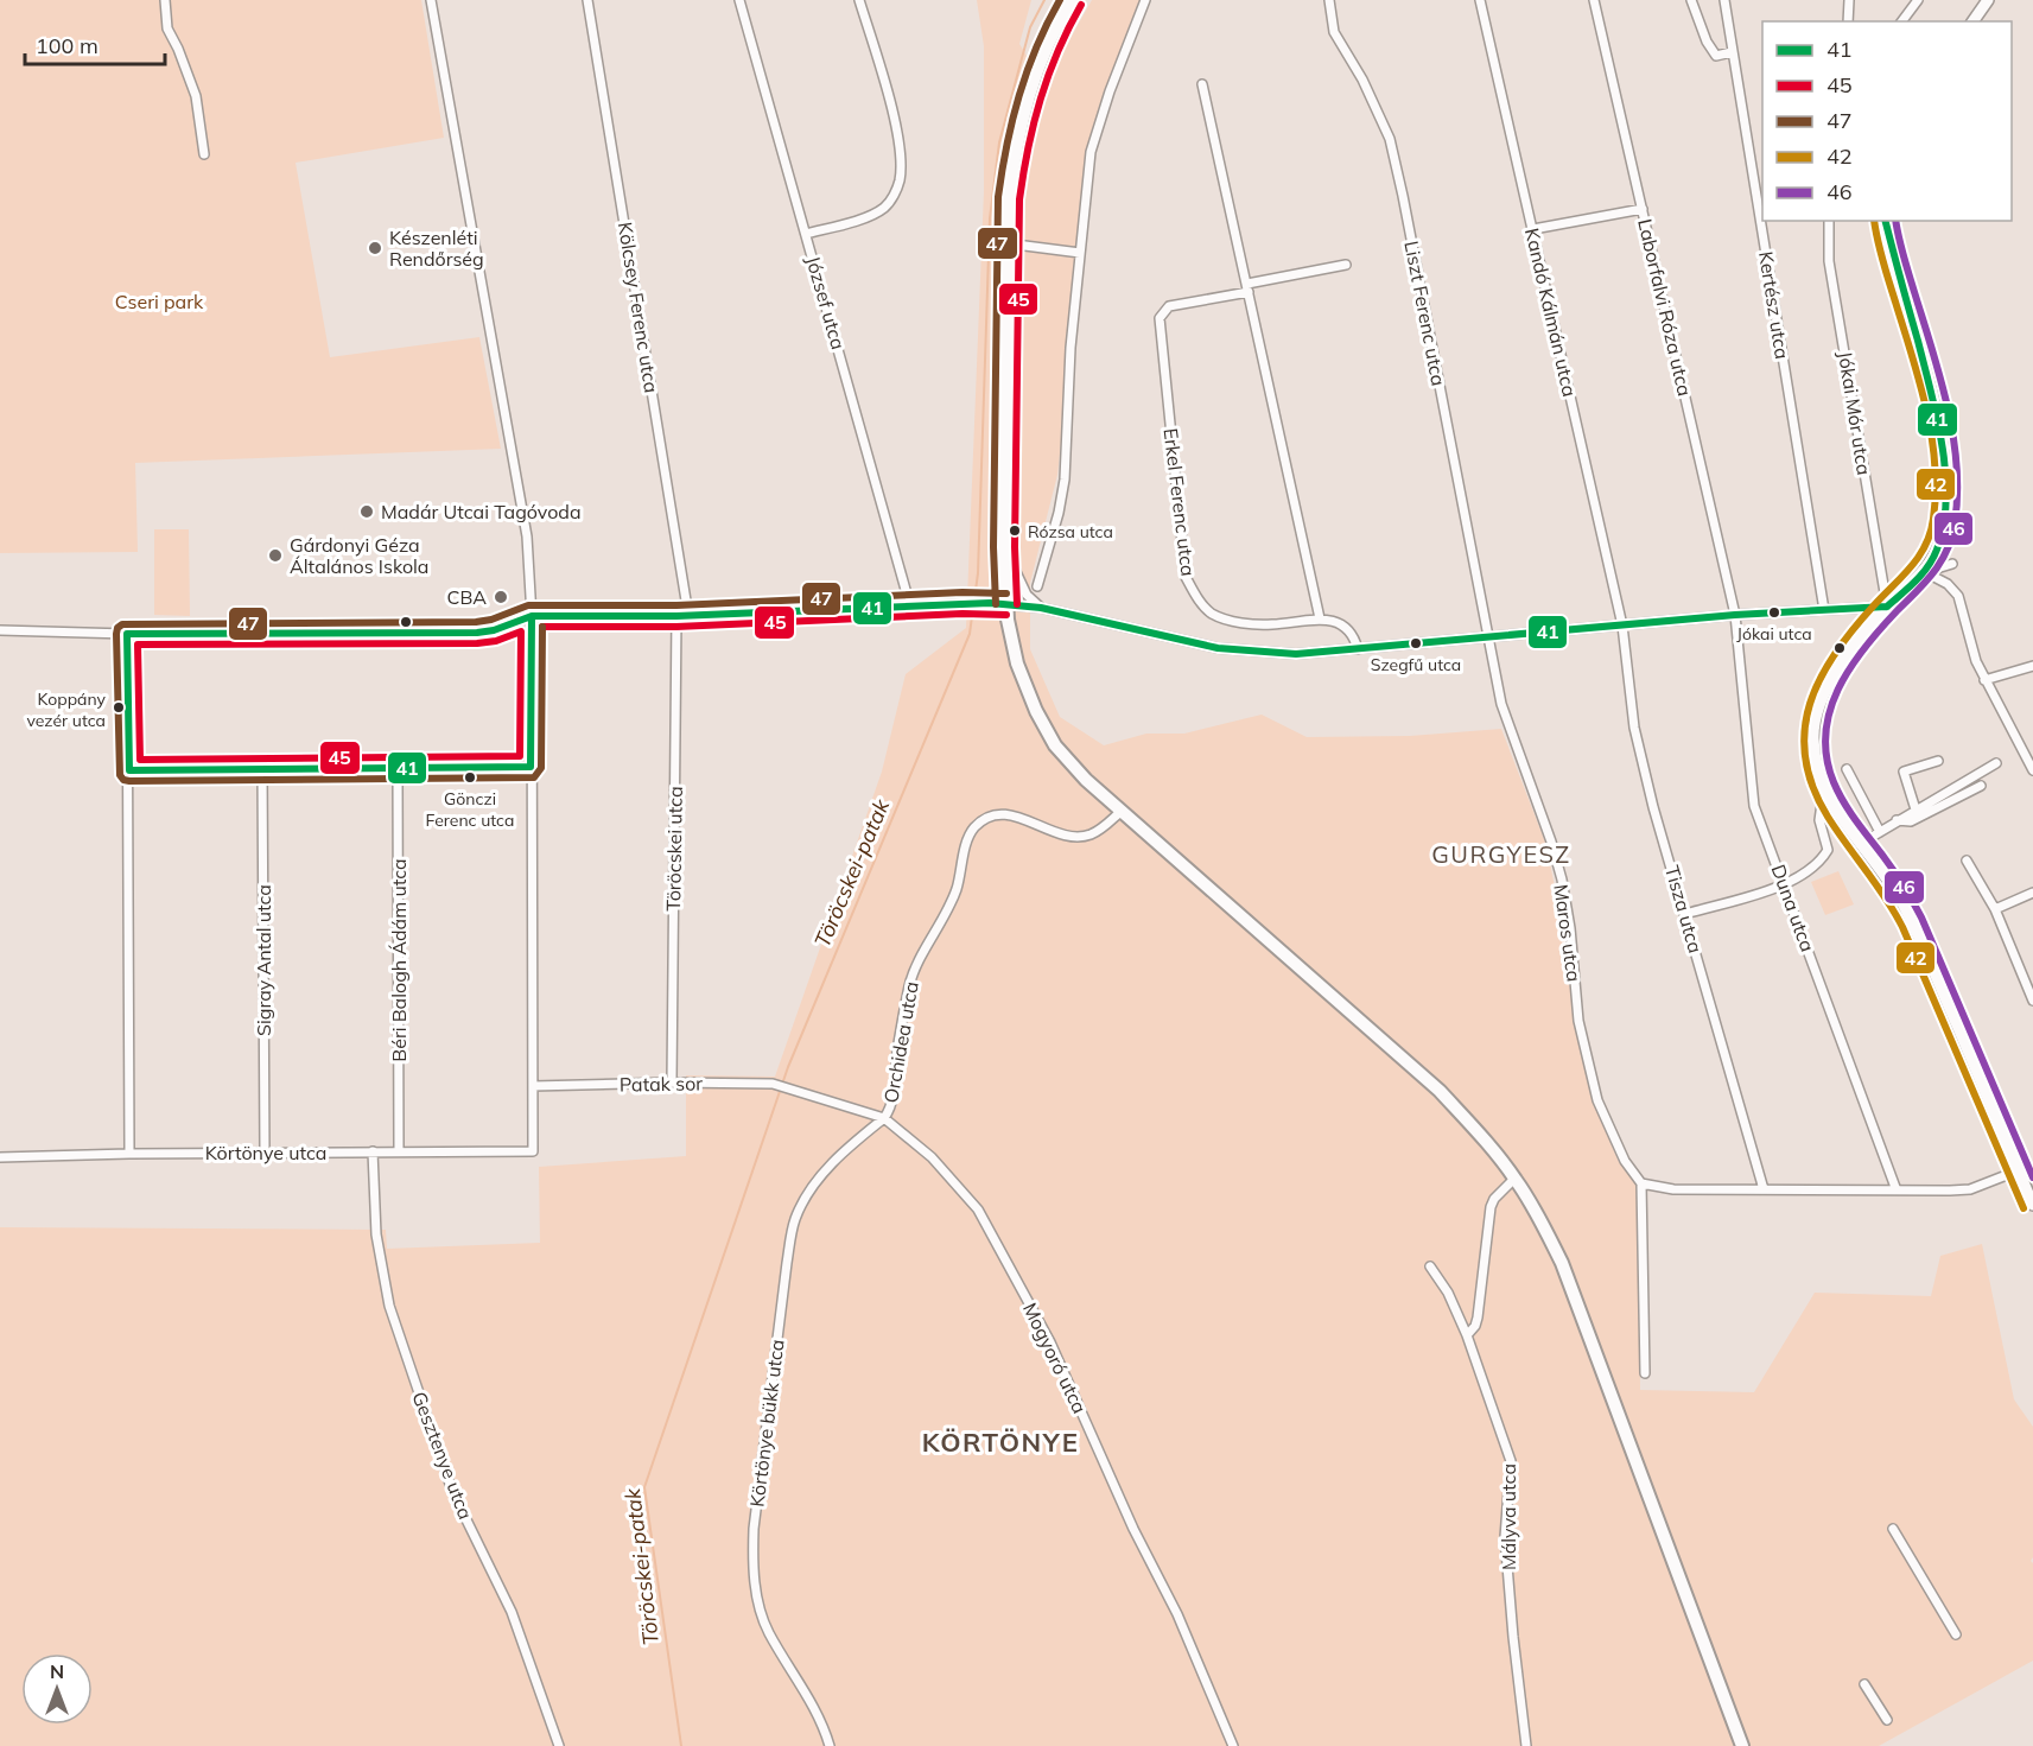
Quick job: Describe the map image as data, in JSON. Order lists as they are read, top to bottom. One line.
{"streets":{"street":["József utca","Kertész utca","Kölcsey Ferenc utca","Laborfalvi Róza utca","Kandó Kálmán utca","Liszt Ferenc utca","Jókai Mór utca","Erkel Ferenc utca","Töröcskei utca","Duna utca","Tisza utca","Maros utca","Sigray Antal utca","Béri Balogh Ádám utca","Orchidea utca","Patak sor","Körtönye utca","Mogyoró utca","Körtönye bükk utca","Gesztenye utca","Mályva utca"]},"crossings":[["Laborfalvi Róza utca","Duna utca"],["Kandó Kálmán utca","Tisza utca"],["Liszt Ferenc utca","Maros utca"],["Töröcskei utca","Patak sor"],["Sigray Antal utca","Körtönye utca"],["Béri Balogh Ádám utca","Körtönye utca"],["Orchidea utca","Patak sor"],["Orchidea utca","Mogyoró utca"],["Orchidea utca","Körtönye bükk utca"],["Patak sor","Körtönye utca"],["Körtönye utca","Gesztenye utca"],["Mogyoró utca","Körtönye bükk utca"]],"districts":["GURGYESZ","KÖRTÖNYE"],"water":["Töröcskei-patak"],"parks":["Cseri park"],"places":["Készenléti Rendőrség","Madár Utcai Tagóvoda","Rózsa utca","Gárdonyi Géza Általános Iskola","CBA","Jókai utca","Szegfű utca","Koppány vezér utca","Gönczi Ferenc utca"],"lines":["transit line 47","transit line 45","transit line 41","transit line 42","transit line 46"],"legend":["41","45","47","42","46"],"scale_bar":"100 m","north":"top"}
